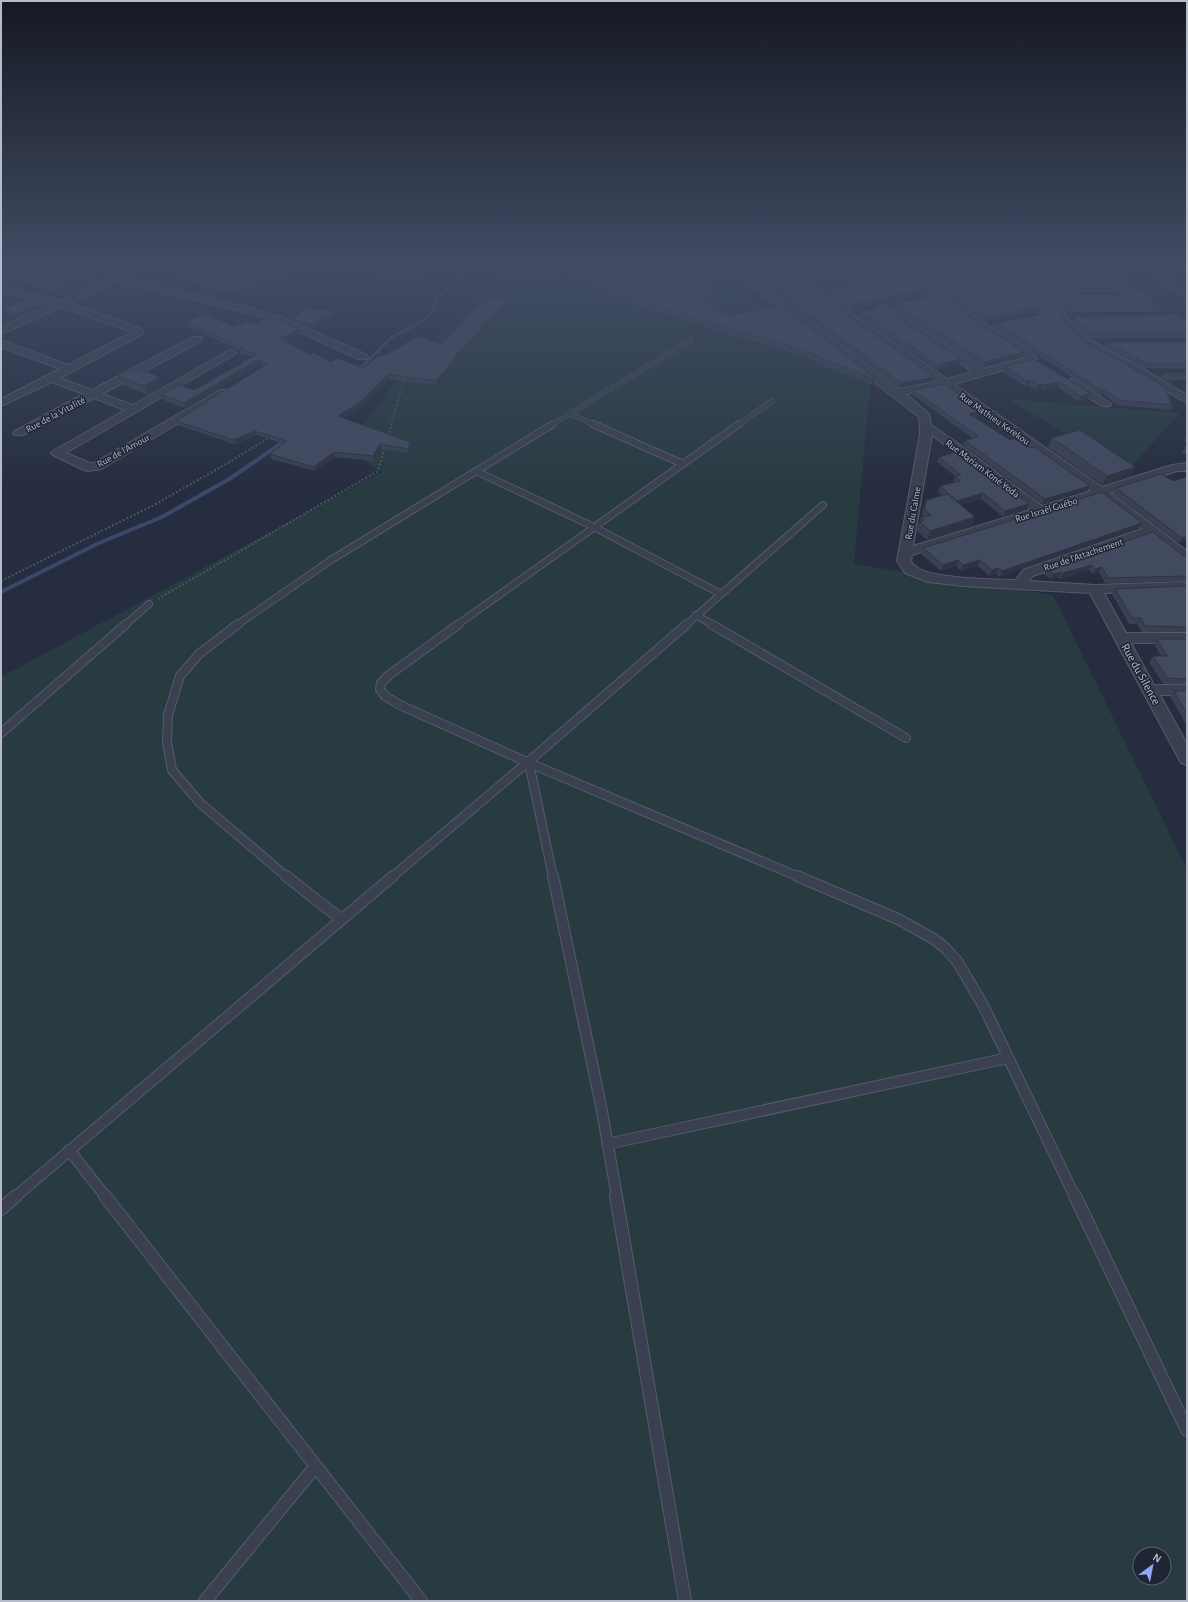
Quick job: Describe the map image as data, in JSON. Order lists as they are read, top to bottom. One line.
{"streets":{"street":["Rue de la Vitalité","Rue Mathieu Kérékou","Rue de l'Amour","Rue Mariam Koné Yoda","Rue Israël Guébo","Rue du Calme","Rue de l'Attachement","Rue du Silence"]},"crossings":[["Rue Mathieu Kérékou","Rue Israël Guébo"],["Rue Mathieu Kérékou","Rue de l'Attachement"],["Rue Mariam Koné Yoda","Rue Israël Guébo"],["Rue Mariam Koné Yoda","Rue du Calme"],["Rue Israël Guébo","Rue du Calme"],["Rue du Calme","Rue de l'Attachement"],["Rue du Calme","Rue du Silence"]],"north":"top right"}
